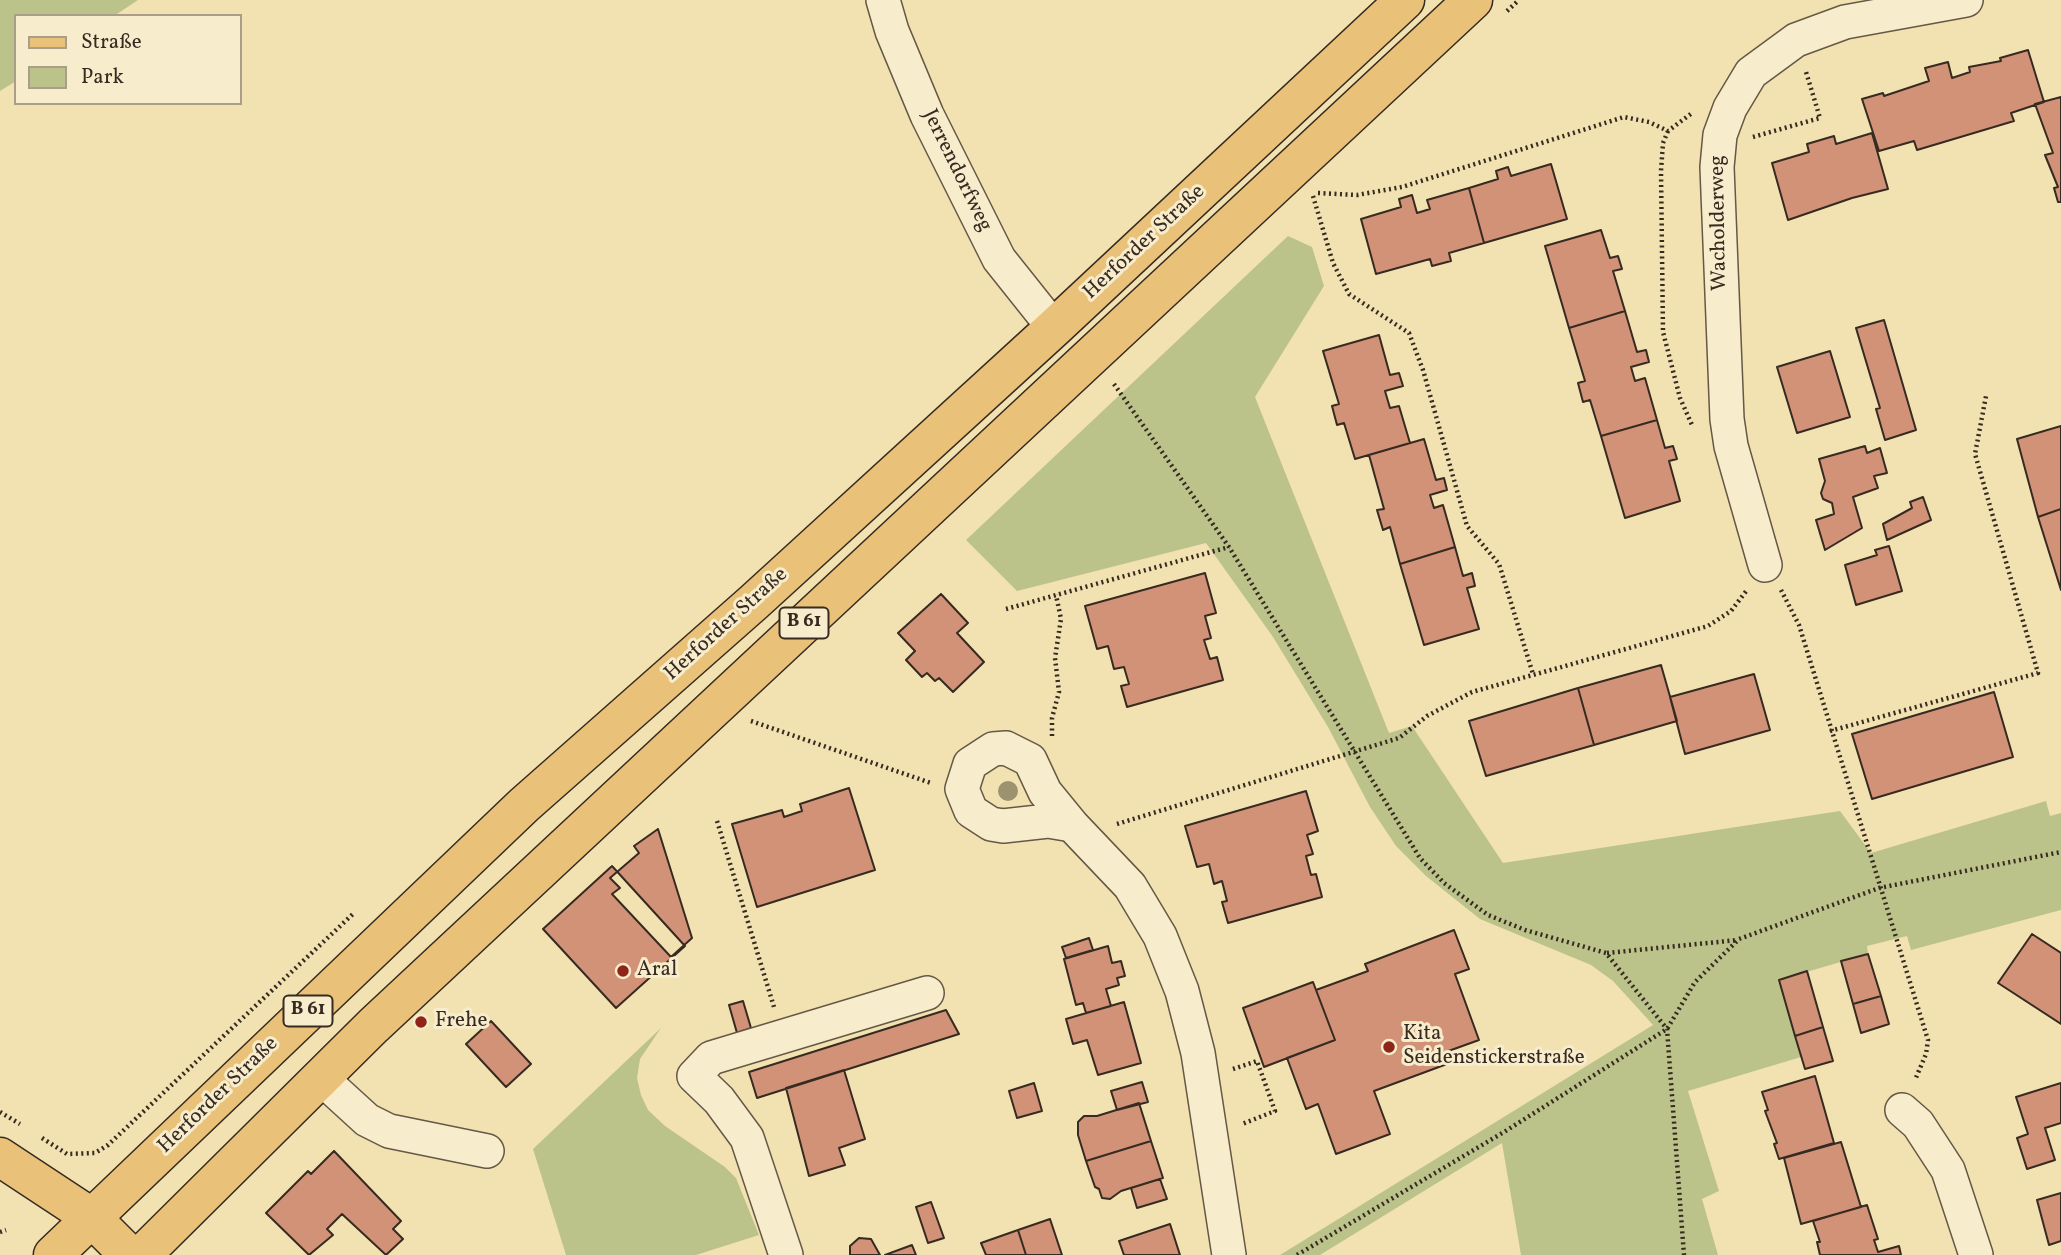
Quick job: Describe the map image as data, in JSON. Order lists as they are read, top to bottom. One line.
{"streets":{"main road":["Herforder Straße","B 61"],"street":["Jerrendorfweg","Wacholderweg"]},"crossings":[["Jerrendorfweg","Herforder Straße"]],"places":["Aral","Frehe","Kita Seidenstickerstraße"],"legend":["Straße","Park"]}
